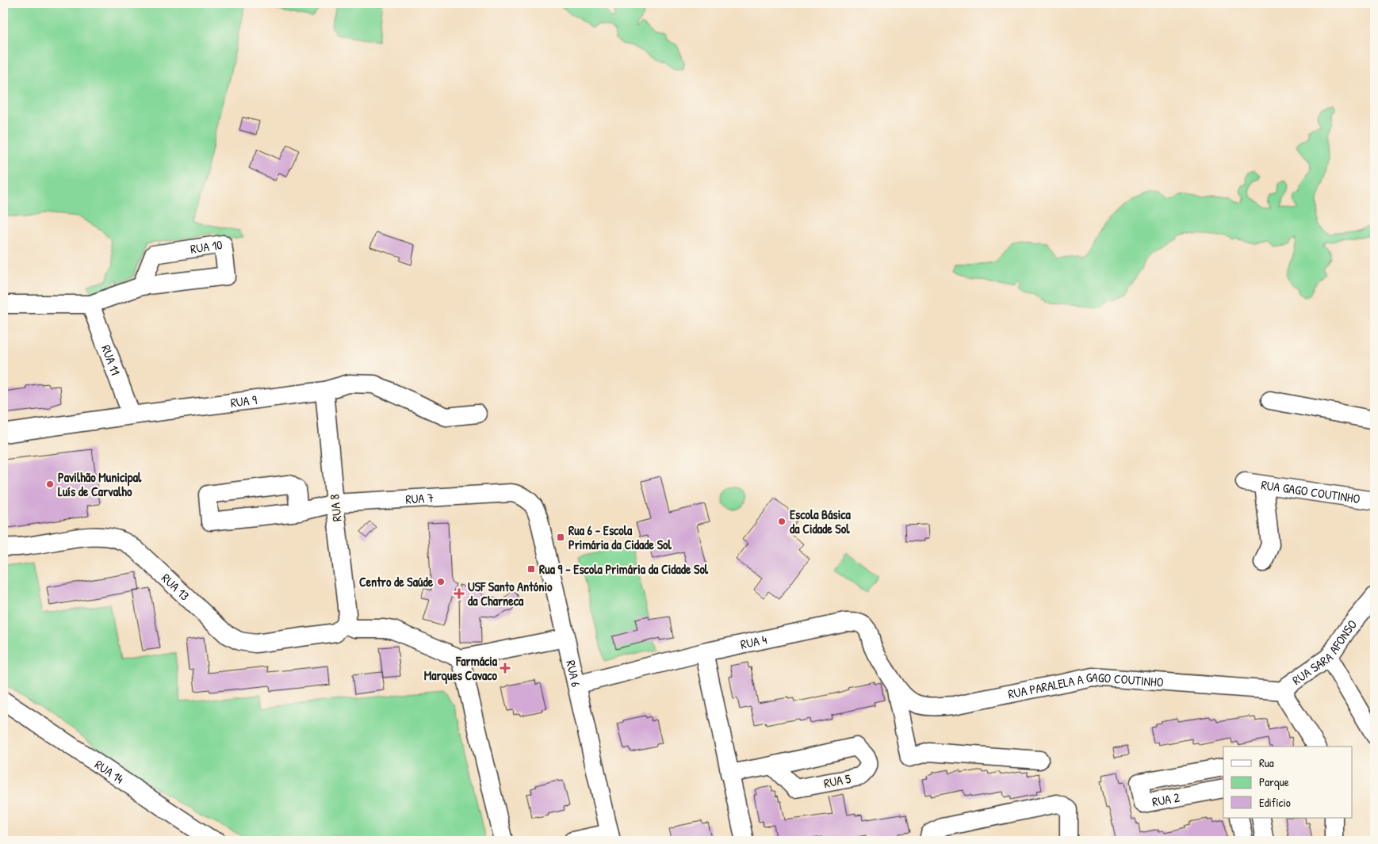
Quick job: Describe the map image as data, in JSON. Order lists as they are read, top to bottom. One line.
{"streets":{"street":["RUA 11","RUA 9","RUA GAGO COUTINHO","RUA 7","RUA 8","RUA 13","RUA 4","RUA SARA AFONSO","RUA 6","RUA PARALELA A GAGO COUTINHO","RUA 14","RUA 2"]},"crossings":[["RUA 11","RUA 9"],["RUA 9","RUA 8"],["RUA 7","RUA 8"],["RUA 7","RUA 6"],["RUA 8","RUA 13"],["RUA 4","RUA 6"],["RUA 4","RUA PARALELA A GAGO COUTINHO"],["RUA SARA AFONSO","RUA PARALELA A GAGO COUTINHO"]],"places":{"other":["Pavilhão Municipal Luís de Carvalho","Escola Básica da Cidade Sol","Centro de Saúde"],"transit":["Rua 6 - Escola Primária da Cidade Sol","Rua 9 - Escola Primária da Cidade Sol"],"health":["USF Santo António da Charneca","Farmácia Marques Cavaco"]},"legend":["Rua","Parque","Edifício"]}
